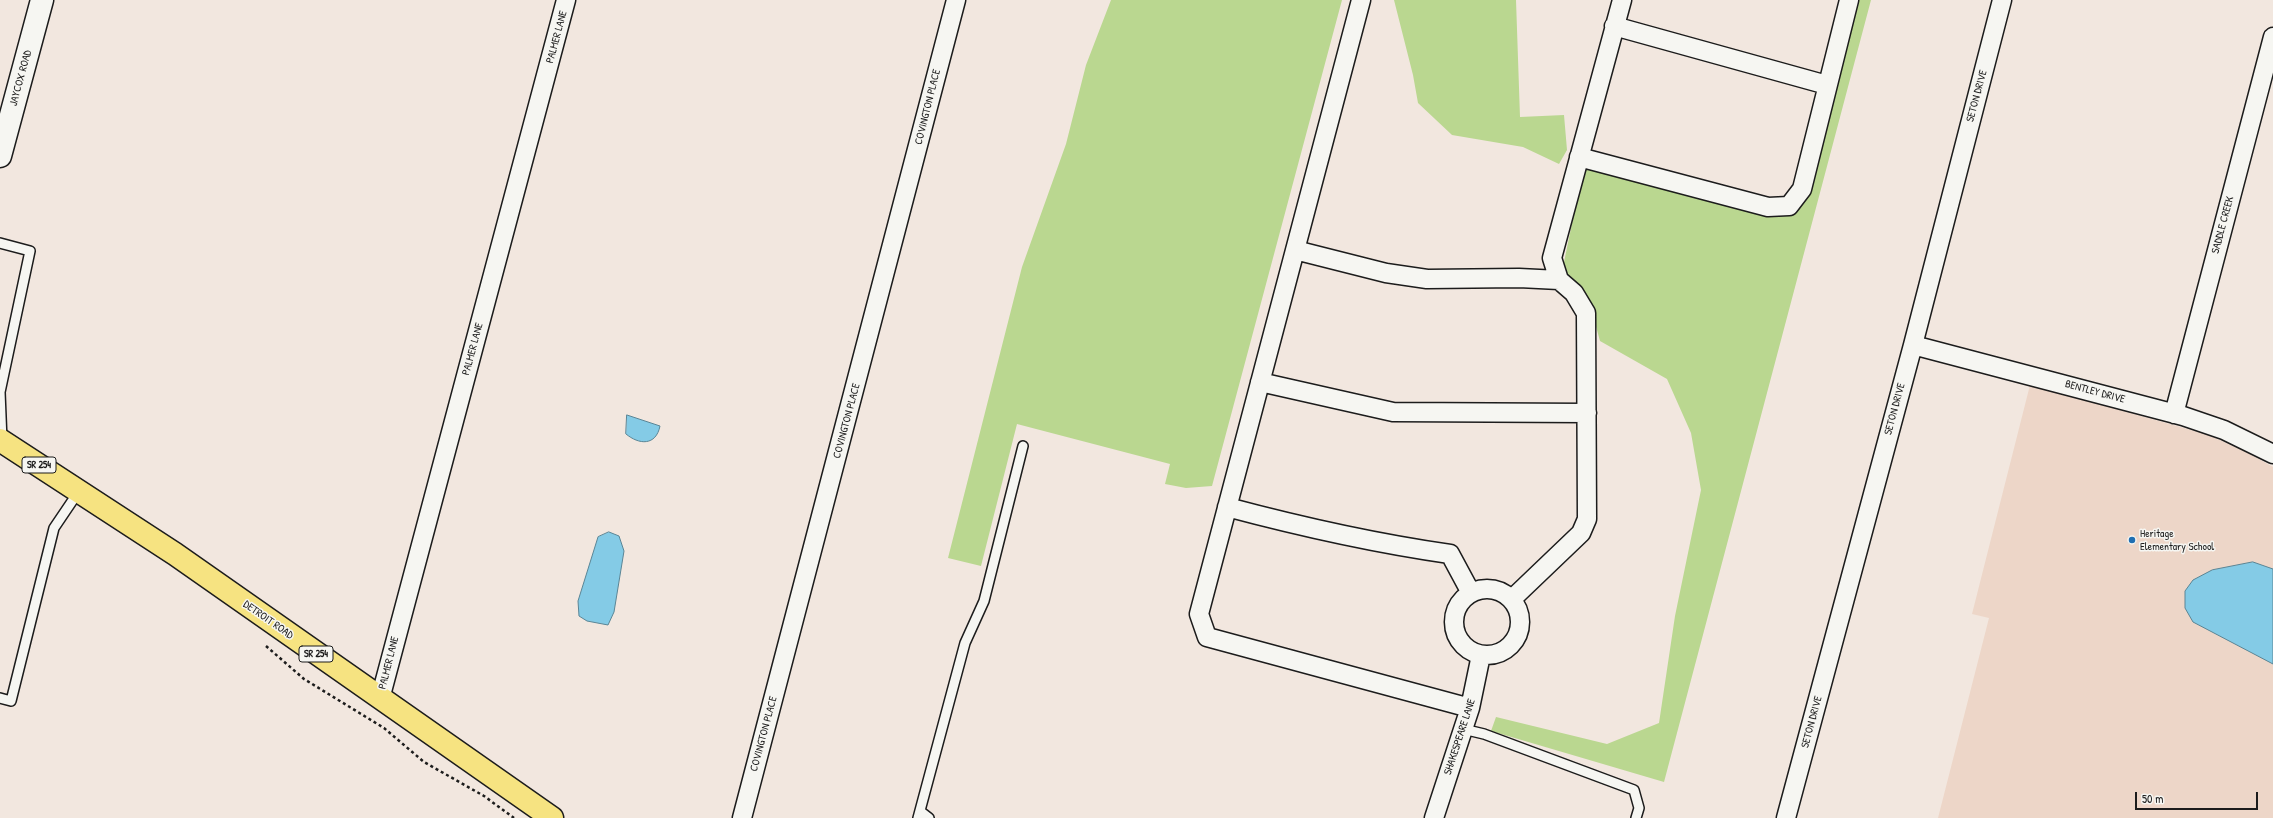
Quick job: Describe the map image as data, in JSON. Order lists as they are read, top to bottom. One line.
{"streets":{"main road":["SR 254","DETROIT ROAD"],"street":["PALMER LANE","JAYCOX ROAD","SETON DRIVE","COVINGTON PLACE","SADDLE CREEK","BENTLEY DRIVE","SHAKESPEARE LANE"]},"crossings":[["PALMER LANE","DETROIT ROAD"],["SETON DRIVE","BENTLEY DRIVE"],["SADDLE CREEK","BENTLEY DRIVE"]],"places":["Heritage Elementary School"],"scale_bar":"50 m"}
